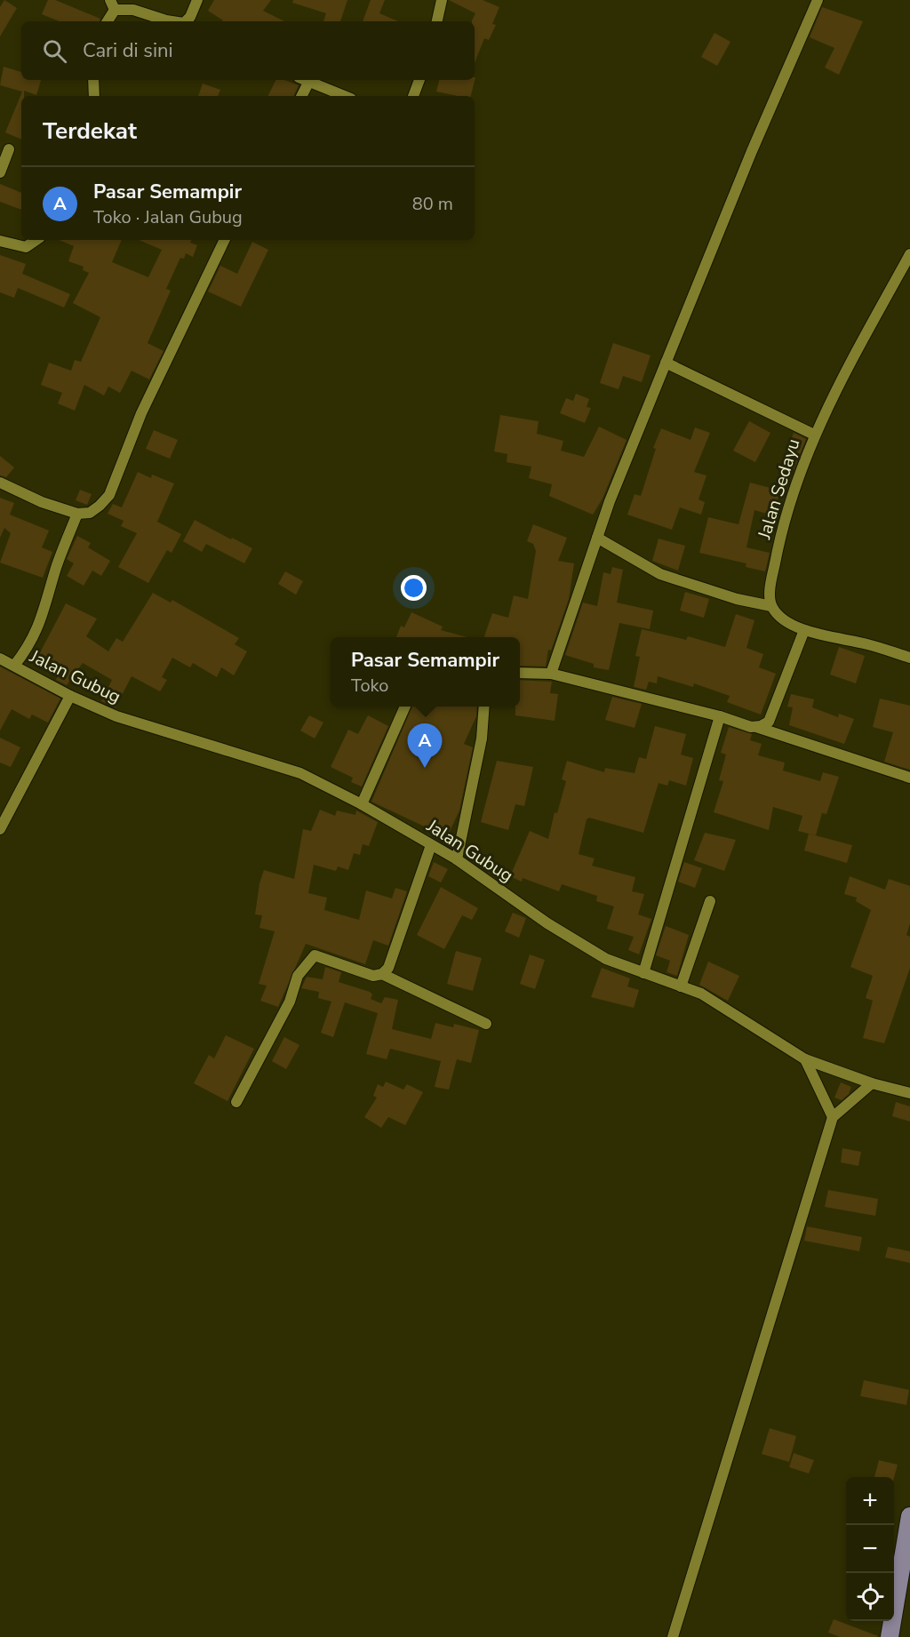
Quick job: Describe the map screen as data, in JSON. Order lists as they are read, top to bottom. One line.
{"streets":{"street":["Jalan Sedayu","Jalan Gubug"]},"page":{"search":"Cari di sini","heading":"Terdekat","list":[{"mark":"A","name":"Pasar Semampir","note":"Toko · Jalan Gubug","value":"80 m"}],"popup":["Pasar Semampir","Toko"],"pins":"A","map_buttons":["+","−"]}}
